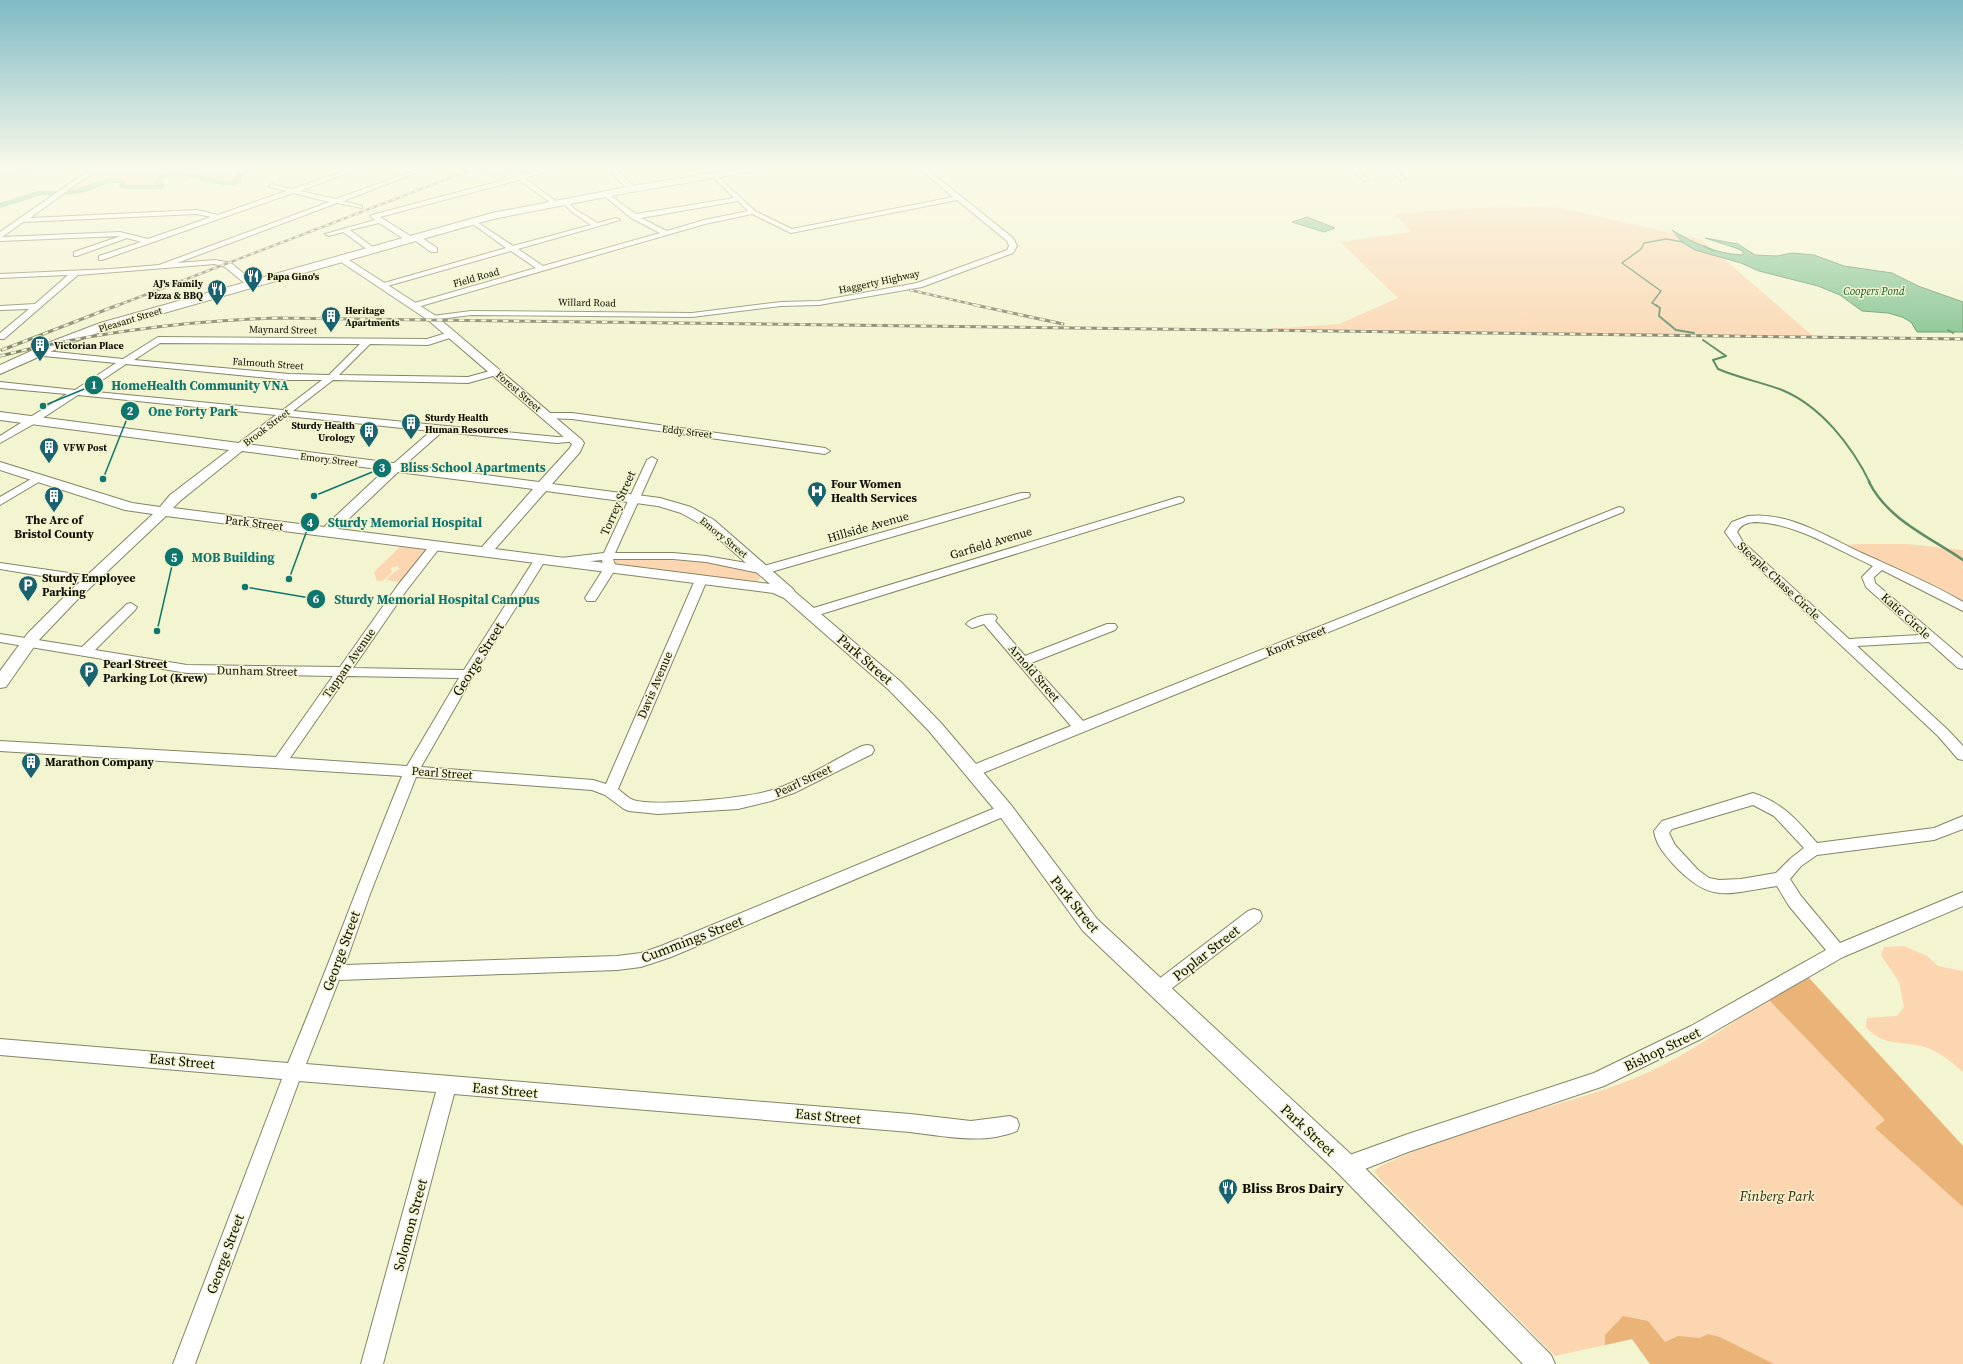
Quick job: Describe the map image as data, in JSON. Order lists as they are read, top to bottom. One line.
{"streets":{"highway":["Pleasant Street"],"main road":["Forest Street","Brook Street","Emory Street","Park Street"],"street":["Field Road","Haggerty Highway","Willard Road","Maynard Street","Falmouth Street","Eddy Street","Torrey Street","Hillside Avenue","Garfield Avenue","Steeple Chase Circle","Katie Circle","Knott Street","George Street","Tappan Avenue","Dunham Street","Arnold Street","Davis Avenue","Pearl Street","Cummings Street","Poplar Street","Bishop Street","East Street","Solomon Street"]},"crossings":[["Field Road","Forest Street"],["Haggerty Highway","Willard Road"],["Willard Road","Forest Street"],["Pleasant Street","Falmouth Street"],["Pleasant Street","Forest Street"],["Maynard Street","Falmouth Street"],["Maynard Street","Forest Street"],["Maynard Street","Brook Street"],["Falmouth Street","Forest Street"],["Falmouth Street","Brook Street"],["Forest Street","Eddy Street"],["Brook Street","Emory Street"],["Brook Street","Park Street"],["Brook Street","Dunham Street"],["Emory Street","Torrey Street"],["Emory Street","Park Street"],["Emory Street","Hillside Avenue"],["Torrey Street","Park Street"],["Park Street","Hillside Avenue"],["Park Street","Garfield Avenue"],["Park Street","Knott Street"],["Park Street","George Street"],["Park Street","Tappan Avenue"],["Park Street","Davis Avenue"],["Park Street","Cummings Street"],["Park Street","Poplar Street"],["Park Street","Bishop Street"],["Steeple Chase Circle","Katie Circle"],["Knott Street","Arnold Street"],["George Street","Dunham Street"],["George Street","Pearl Street"],["George Street","Cummings Street"],["George Street","East Street"],["Tappan Avenue","Dunham Street"],["Tappan Avenue","Pearl Street"],["Davis Avenue","Pearl Street"],["East Street","Solomon Street"]],"water":["Coopers Pond"],"parks":["Finberg Park"],"places":{"restaurant":["Papa Gino's","AJ's Family Pizza & BBQ","Bliss Bros Dairy"],"building":["Heritage Apartments","Victorian Place","Sturdy Health Human Resources","Sturdy Health Urology","VFW Post","The Arc of Bristol County","Marathon Company"],"other":["HomeHealth Community VNA","One Forty Park","Bliss School Apartments","Sturdy Memorial Hospital","Sturdy Memorial Hospital Campus","MOB Building"],"hospital":["Four Women Health Services"],"parking":["Sturdy Employee Parking","Pearl Street Parking Lot (Krew)"]}}
